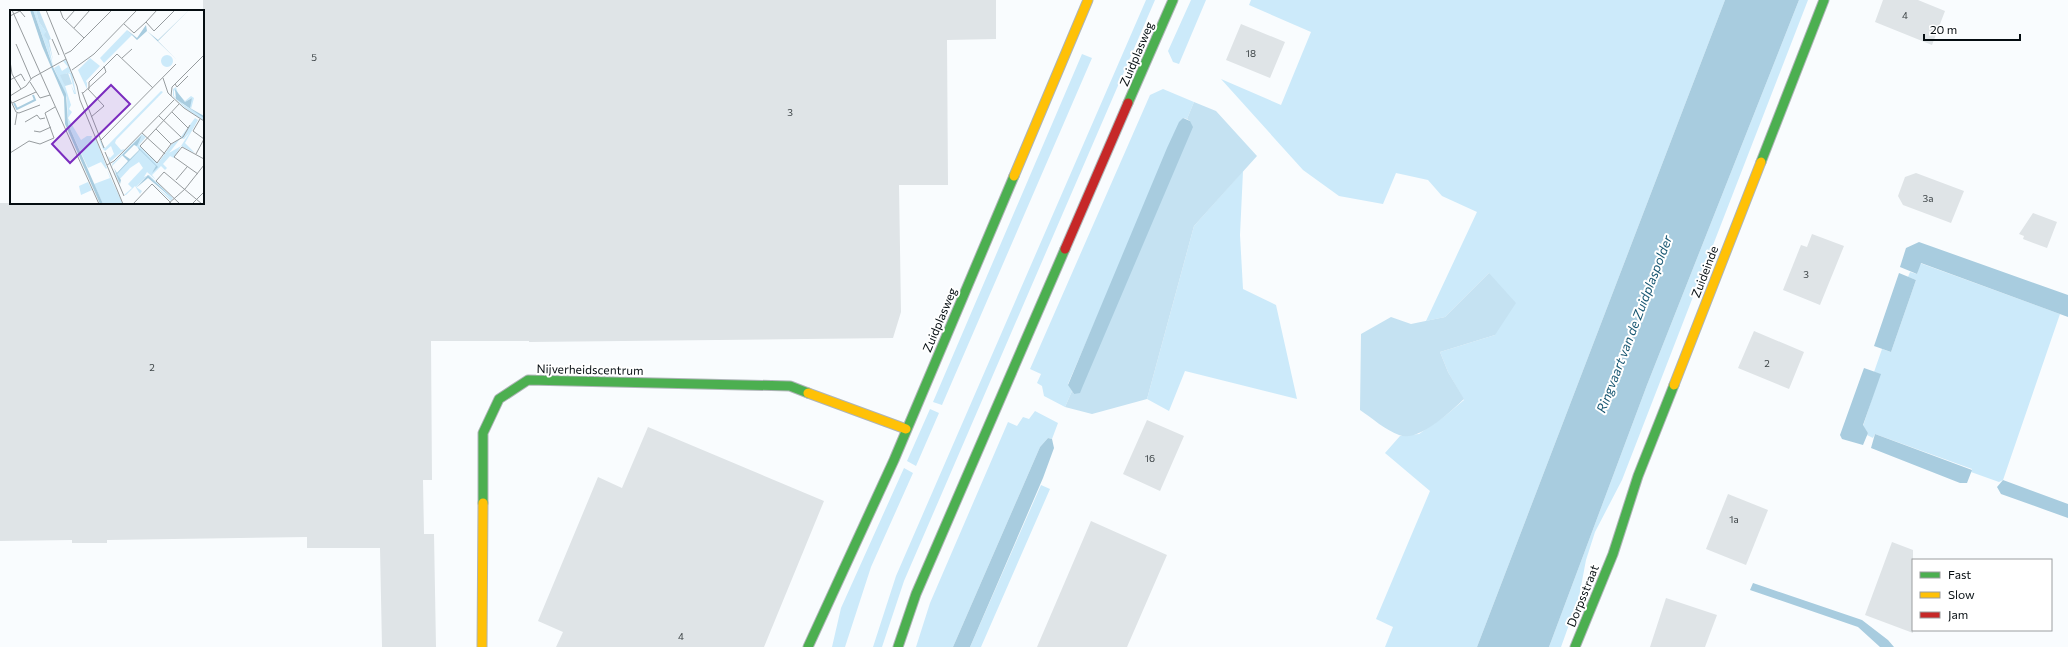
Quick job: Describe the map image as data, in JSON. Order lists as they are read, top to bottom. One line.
{"streets":{"street":["Zuidplasweg","Zuideinde","Nijverheidscentrum","Dorpsstraat"]},"crossings":[["Zuidplasweg","Nijverheidscentrum"],["Zuideinde","Dorpsstraat"]],"water":["Ringvaart van de Zuidplaspolder"],"house_numbers":["4","18","5","3","3a","3","2","2","16","1a","4"],"legend":["Fast","Slow","Jam"],"scale_bar":"20 m"}
